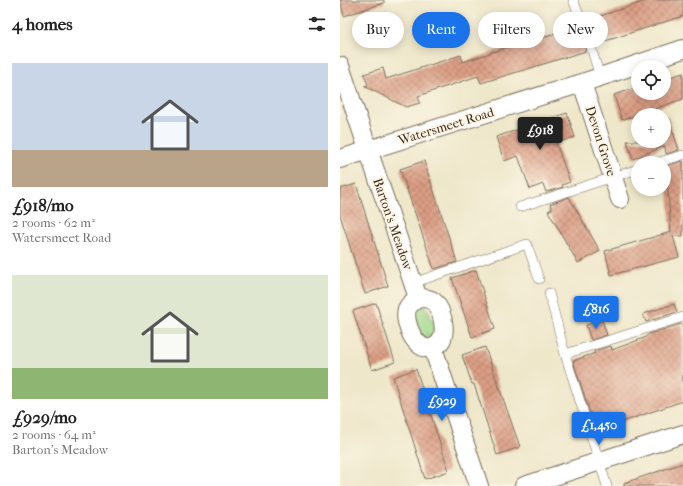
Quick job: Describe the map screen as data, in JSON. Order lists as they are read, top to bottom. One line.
{"streets":{"street":["Watersmeet Road","Devon Grove","Barton's Meadow"]},"crossings":[["Watersmeet Road","Devon Grove"],["Watersmeet Road","Barton's Meadow"]],"page":{"heading":"4 homes","chip":["Buy","Rent","Filters","New"],"list":[{"name":"£918/mo","note":"2 rooms · 62 m² · Watersmeet Road"},{"name":"£929/mo","note":"2 rooms · 64 m² · Barton's Meadow"}],"map_buttons":["+","−"],"price":["£918","£816","£929","£1,450"]}}
